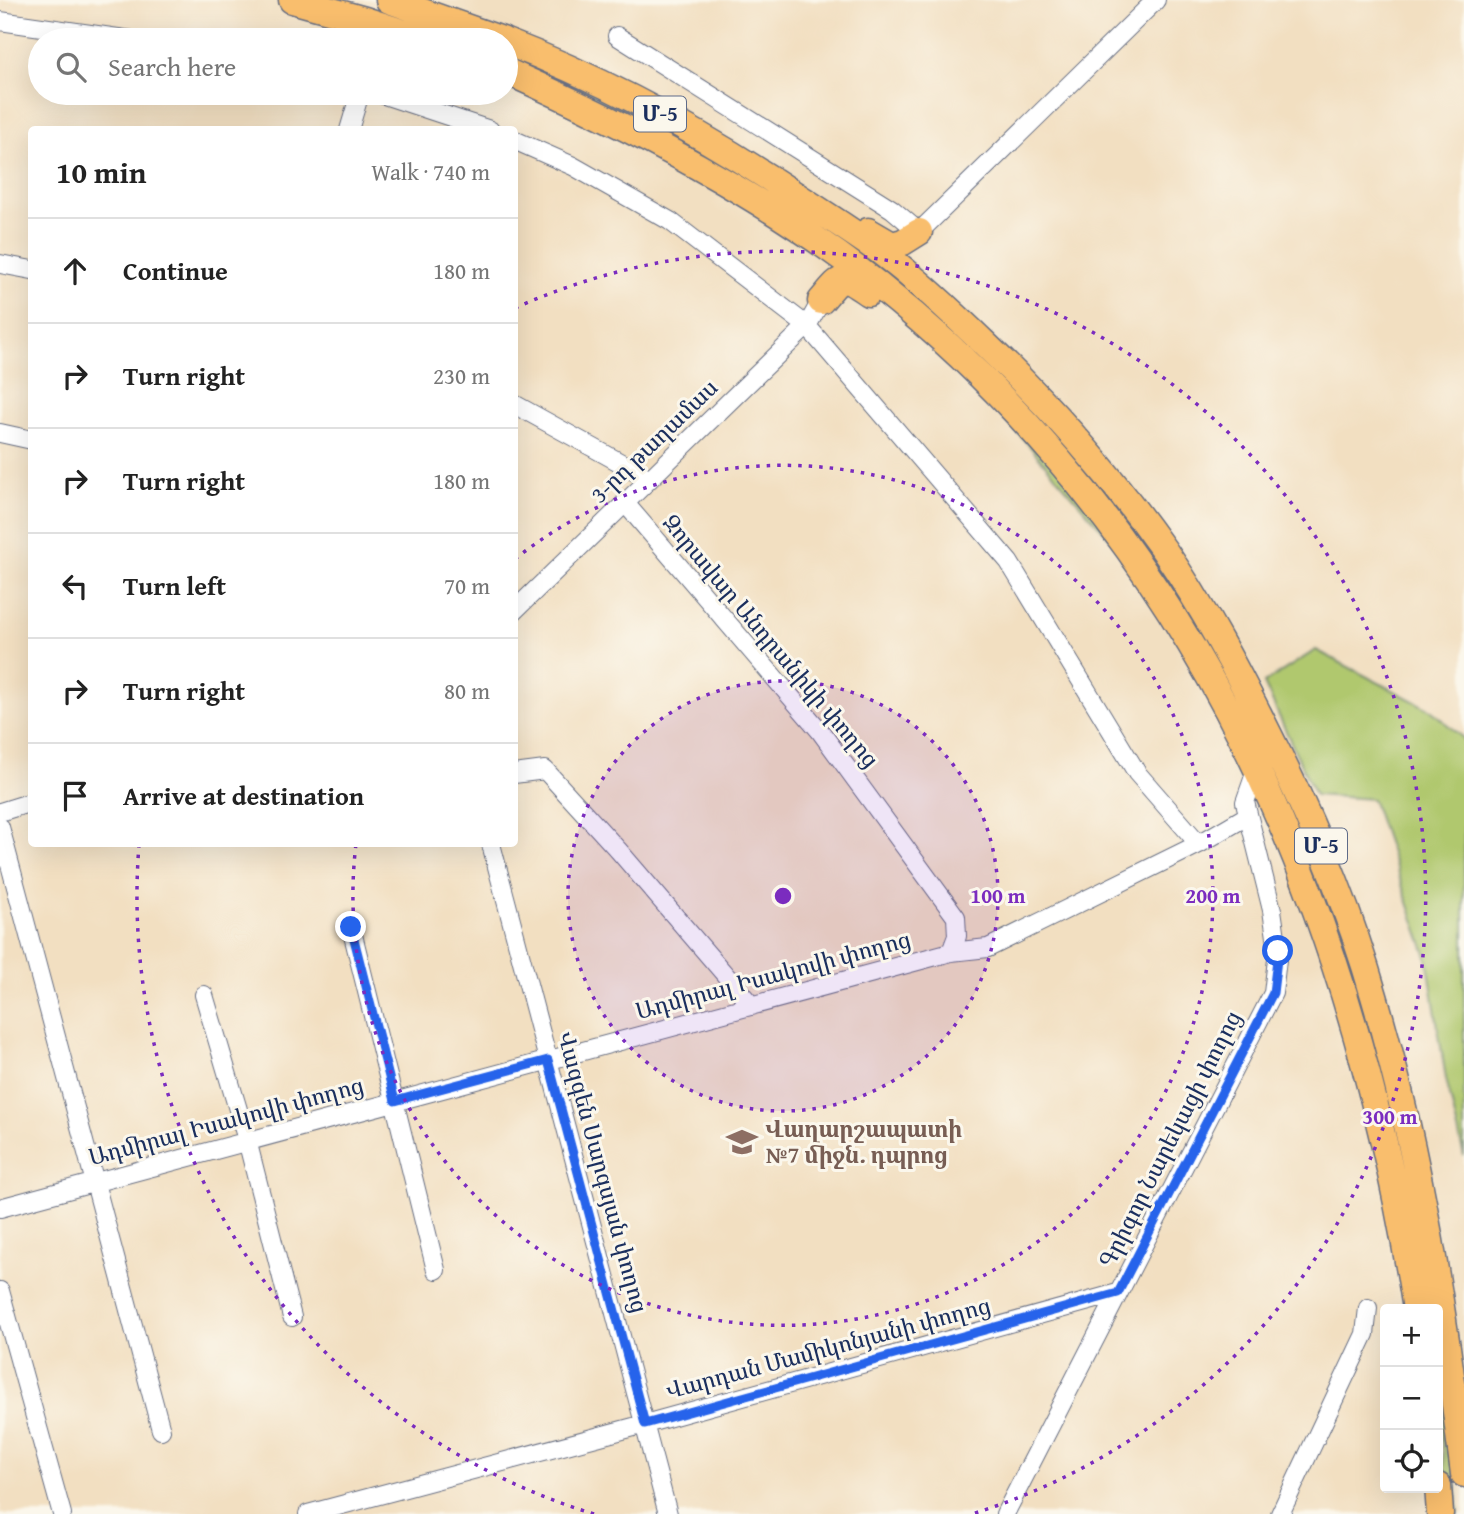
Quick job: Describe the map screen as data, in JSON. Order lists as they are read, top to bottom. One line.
{"streets":{"highway":["Մ-5"],"street":["3-րդ թաղամաս","Զորավար Անդրանիկի փողոց","Ադմիրալ Իսակովի փողոց","Գրիգոր Նարեկացի փողոց","Վազգեն Սարգսյան փողոց","Վարդան Մամիկոնյանի փողոց"]},"crossings":[["Մ-5","Գրիգոր Նարեկացի փողոց"],["3-րդ թաղամաս","Զորավար Անդրանիկի փողոց"],["Զորավար Անդրանիկի փողոց","Ադմիրալ Իսակովի փողոց"],["Ադմիրալ Իսակովի փողոց","Գրիգոր Նարեկացի փողոց"],["Ադմիրալ Իսակովի փողոց","Վազգեն Սարգսյան փողոց"],["Գրիգոր Նարեկացի փողոց","Վարդան Մամիկոնյանի փողոց"],["Վազգեն Սարգսյան փողոց","Վարդան Մամիկոնյանի փողոց"]],"places":{"school or university":["Վաղարշապատի №7 միջն. դպրոց"]},"page":{"search":"Search here","heading":["10 min","Walk · 740 m"],"list":[["Continue","180 m"],["Turn right","230 m"],["Turn right","180 m"],["Turn left","70 m"],["Turn right","80 m"],"Arrive at destination"],"map_buttons":["+","−"]},"rings":["100 m","200 m","300 m"]}
